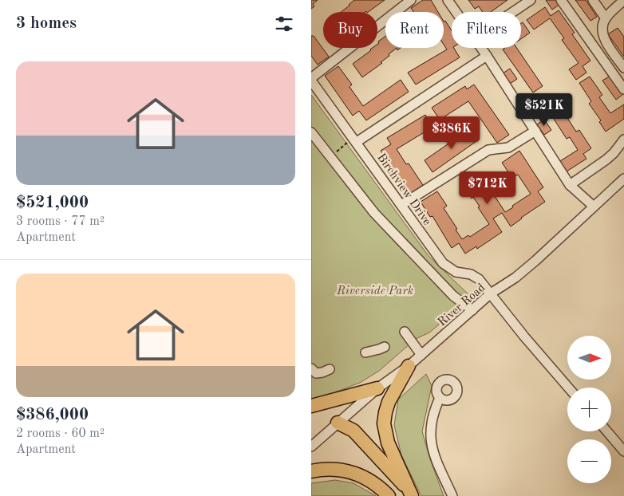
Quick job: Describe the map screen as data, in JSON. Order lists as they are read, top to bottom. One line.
{"streets":{"street":["Birchview Drive","River Road"]},"crossings":[["Birchview Drive","River Road"]],"parks":["Riverside Park"],"north":"right","page":{"heading":"3 homes","chip":["Buy","Rent","Filters"],"list":[{"name":"$521,000","note":"3 rooms · 77 m² · Apartment"},{"name":"$386,000","note":"2 rooms · 60 m² · Apartment"}],"price":["$521K","$386K","$712K"],"map_buttons":["+","−"]}}
